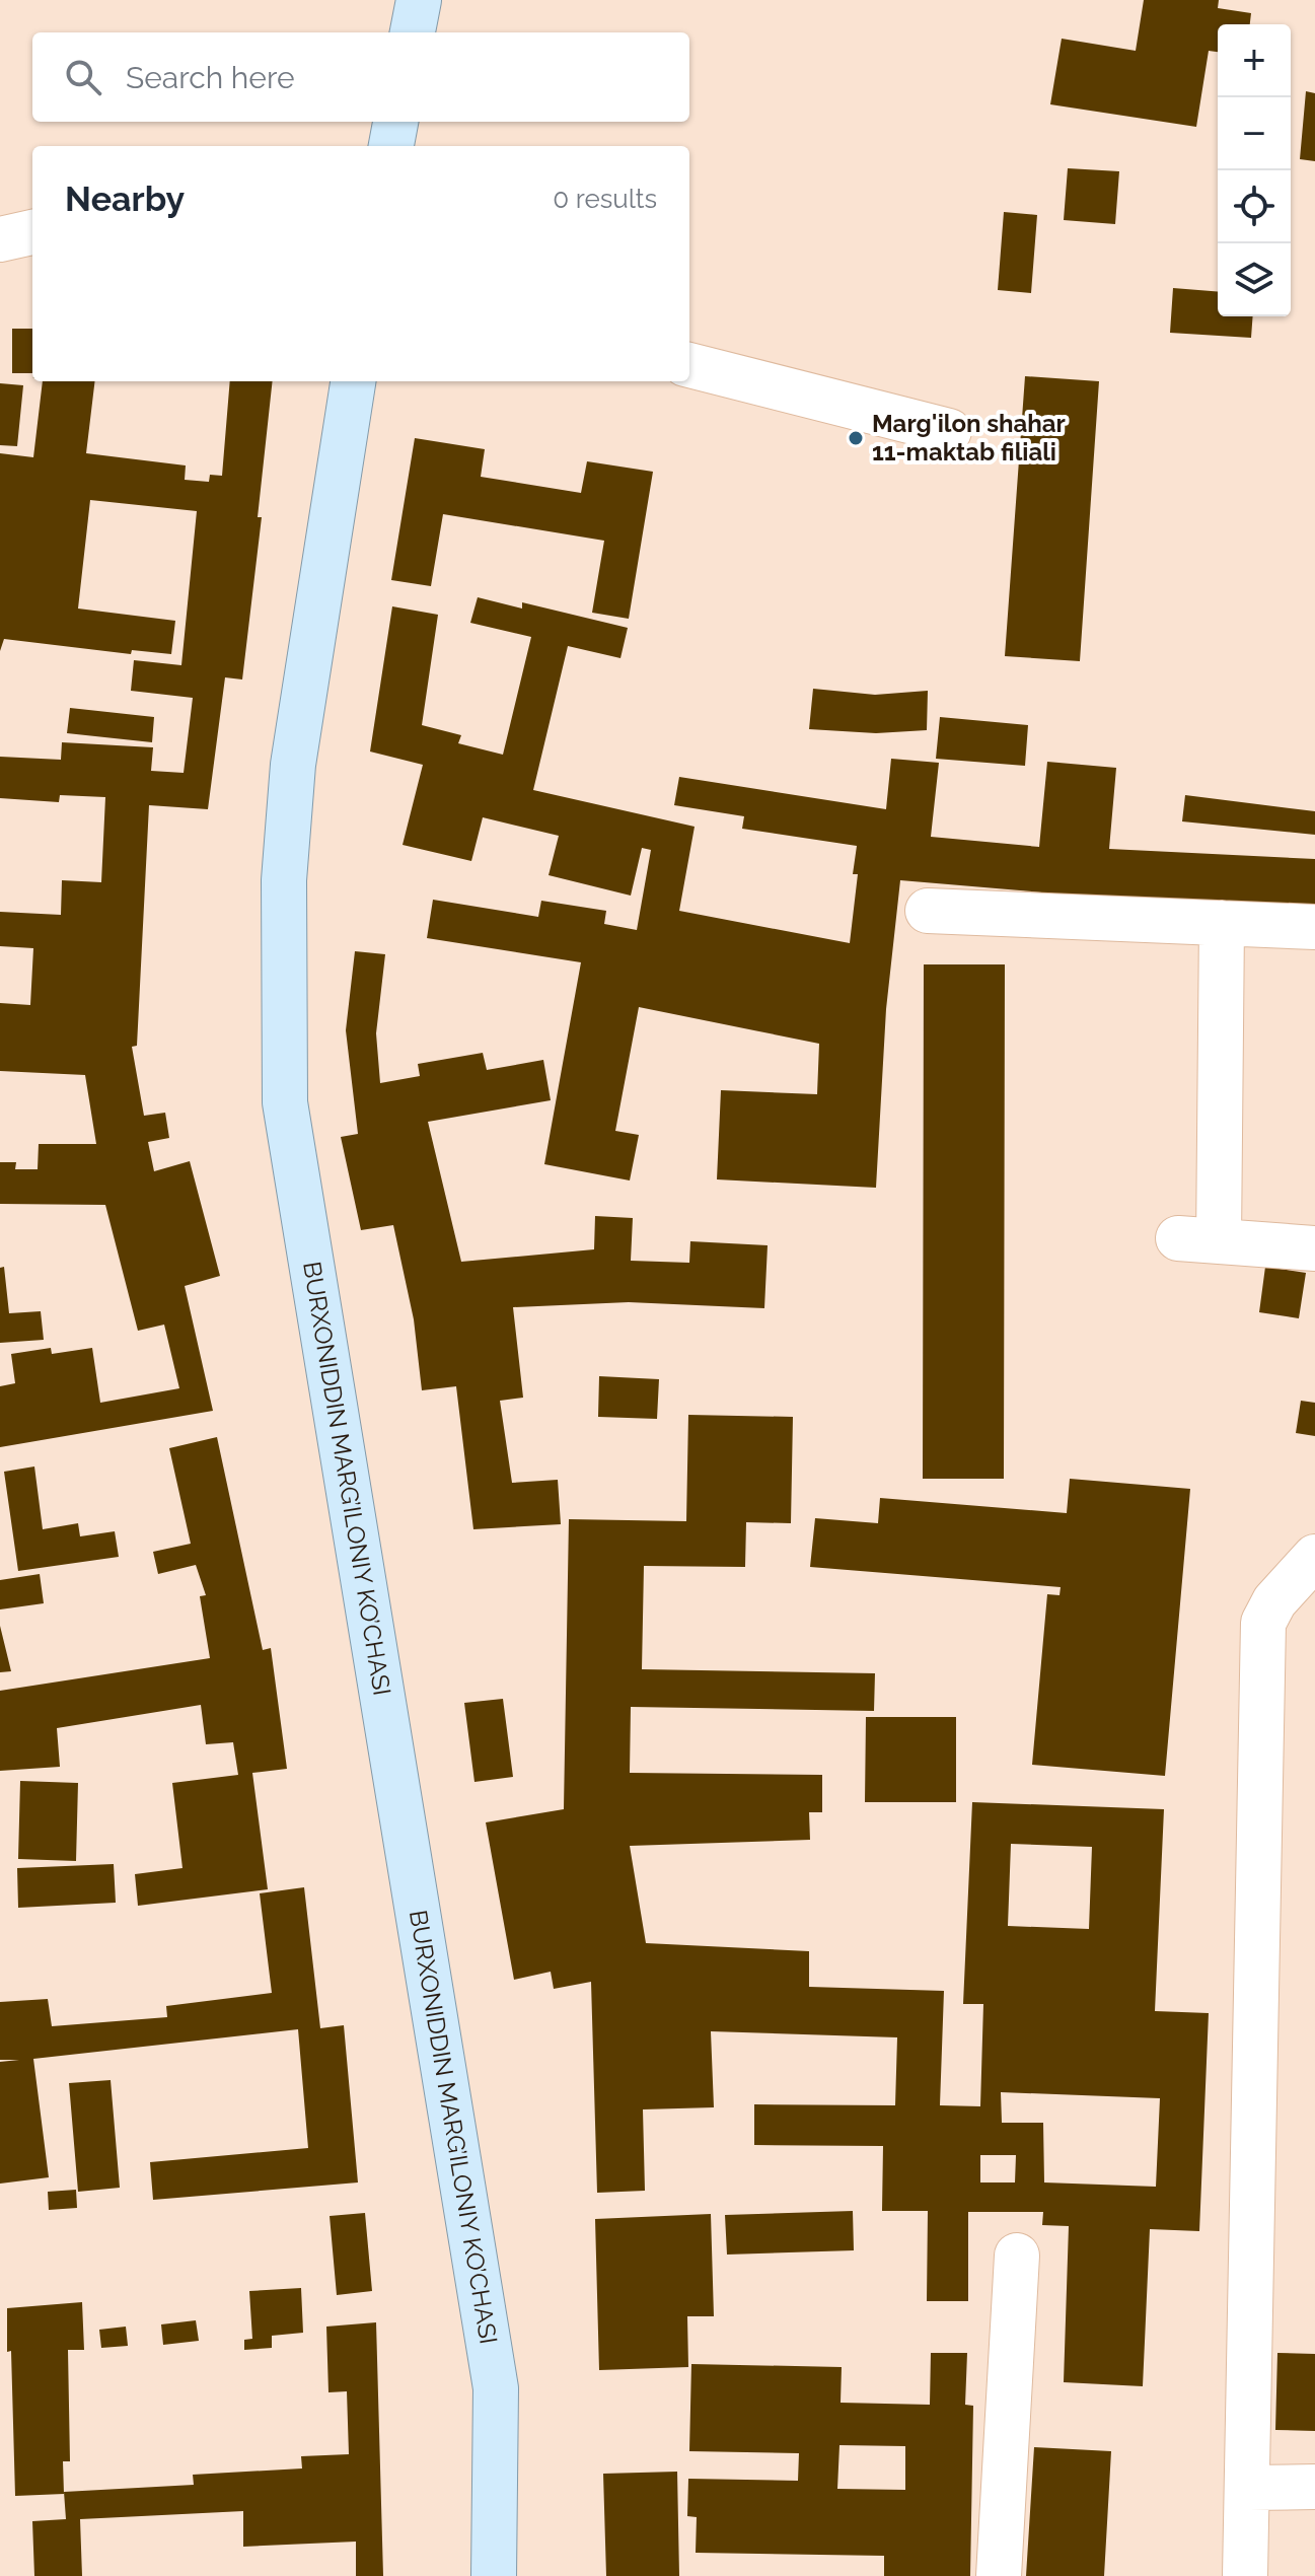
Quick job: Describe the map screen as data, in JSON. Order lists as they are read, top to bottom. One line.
{"streets":{"main road":["BURXONIDDIN MARG’ILONIY KO’CHASI"]},"places":["Marg'ilon shahar 11-maktab filiali"],"page":{"map_buttons":["+","−"],"search":"Search here","heading":["Nearby","0 results"]}}
